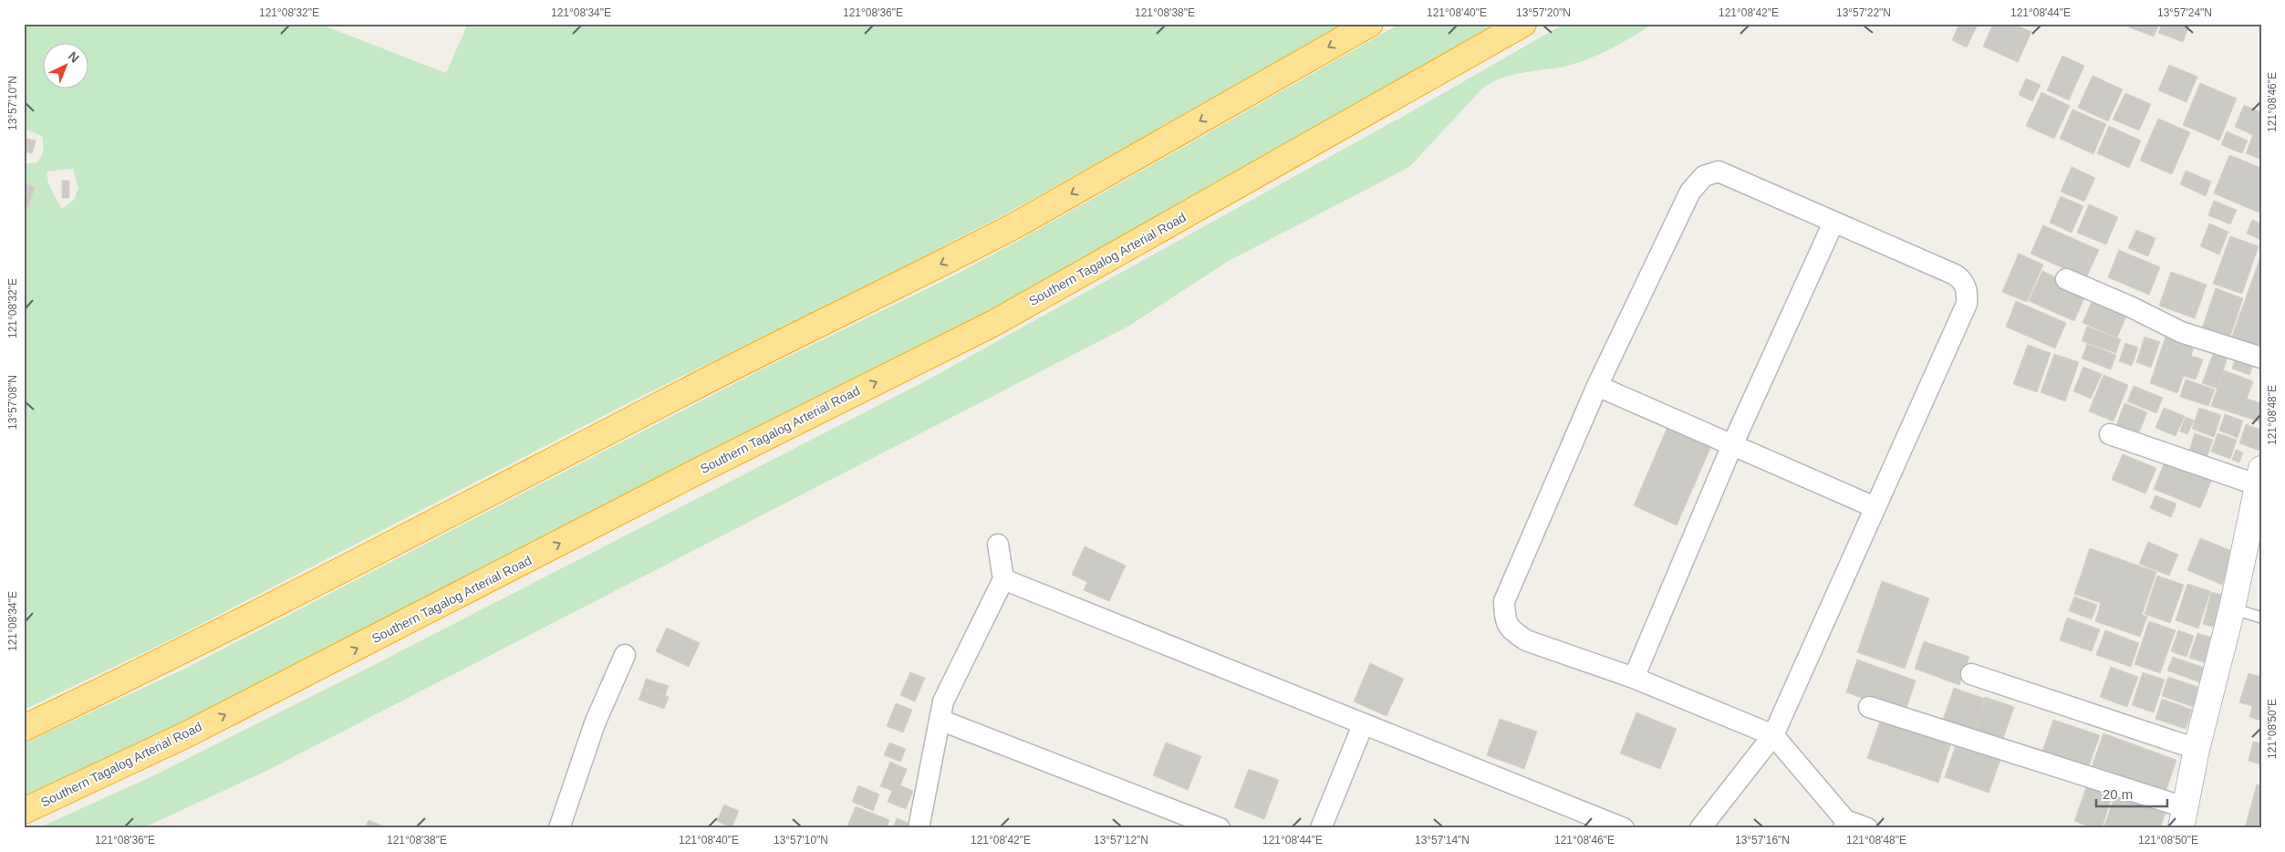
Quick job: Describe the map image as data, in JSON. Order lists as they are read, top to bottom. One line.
{"streets":{"highway":["Southern Tagalog Arterial Road"]},"scale_bar":"20 m","north":"top right","coordinates":["121°08'32\"E","121°08'34\"E","121°08'36\"E","121°08'38\"E","121°08'40\"E","13°57'20\"N","121°08'42\"E","13°57'22\"N","121°08'44\"E","13°57'24\"N","121°08'46\"E","13°57'10\"N","13°57'08\"N","121°08'48\"E","121°08'50\"E","13°57'12\"N","13°57'14\"N","13°57'16\"N"]}
